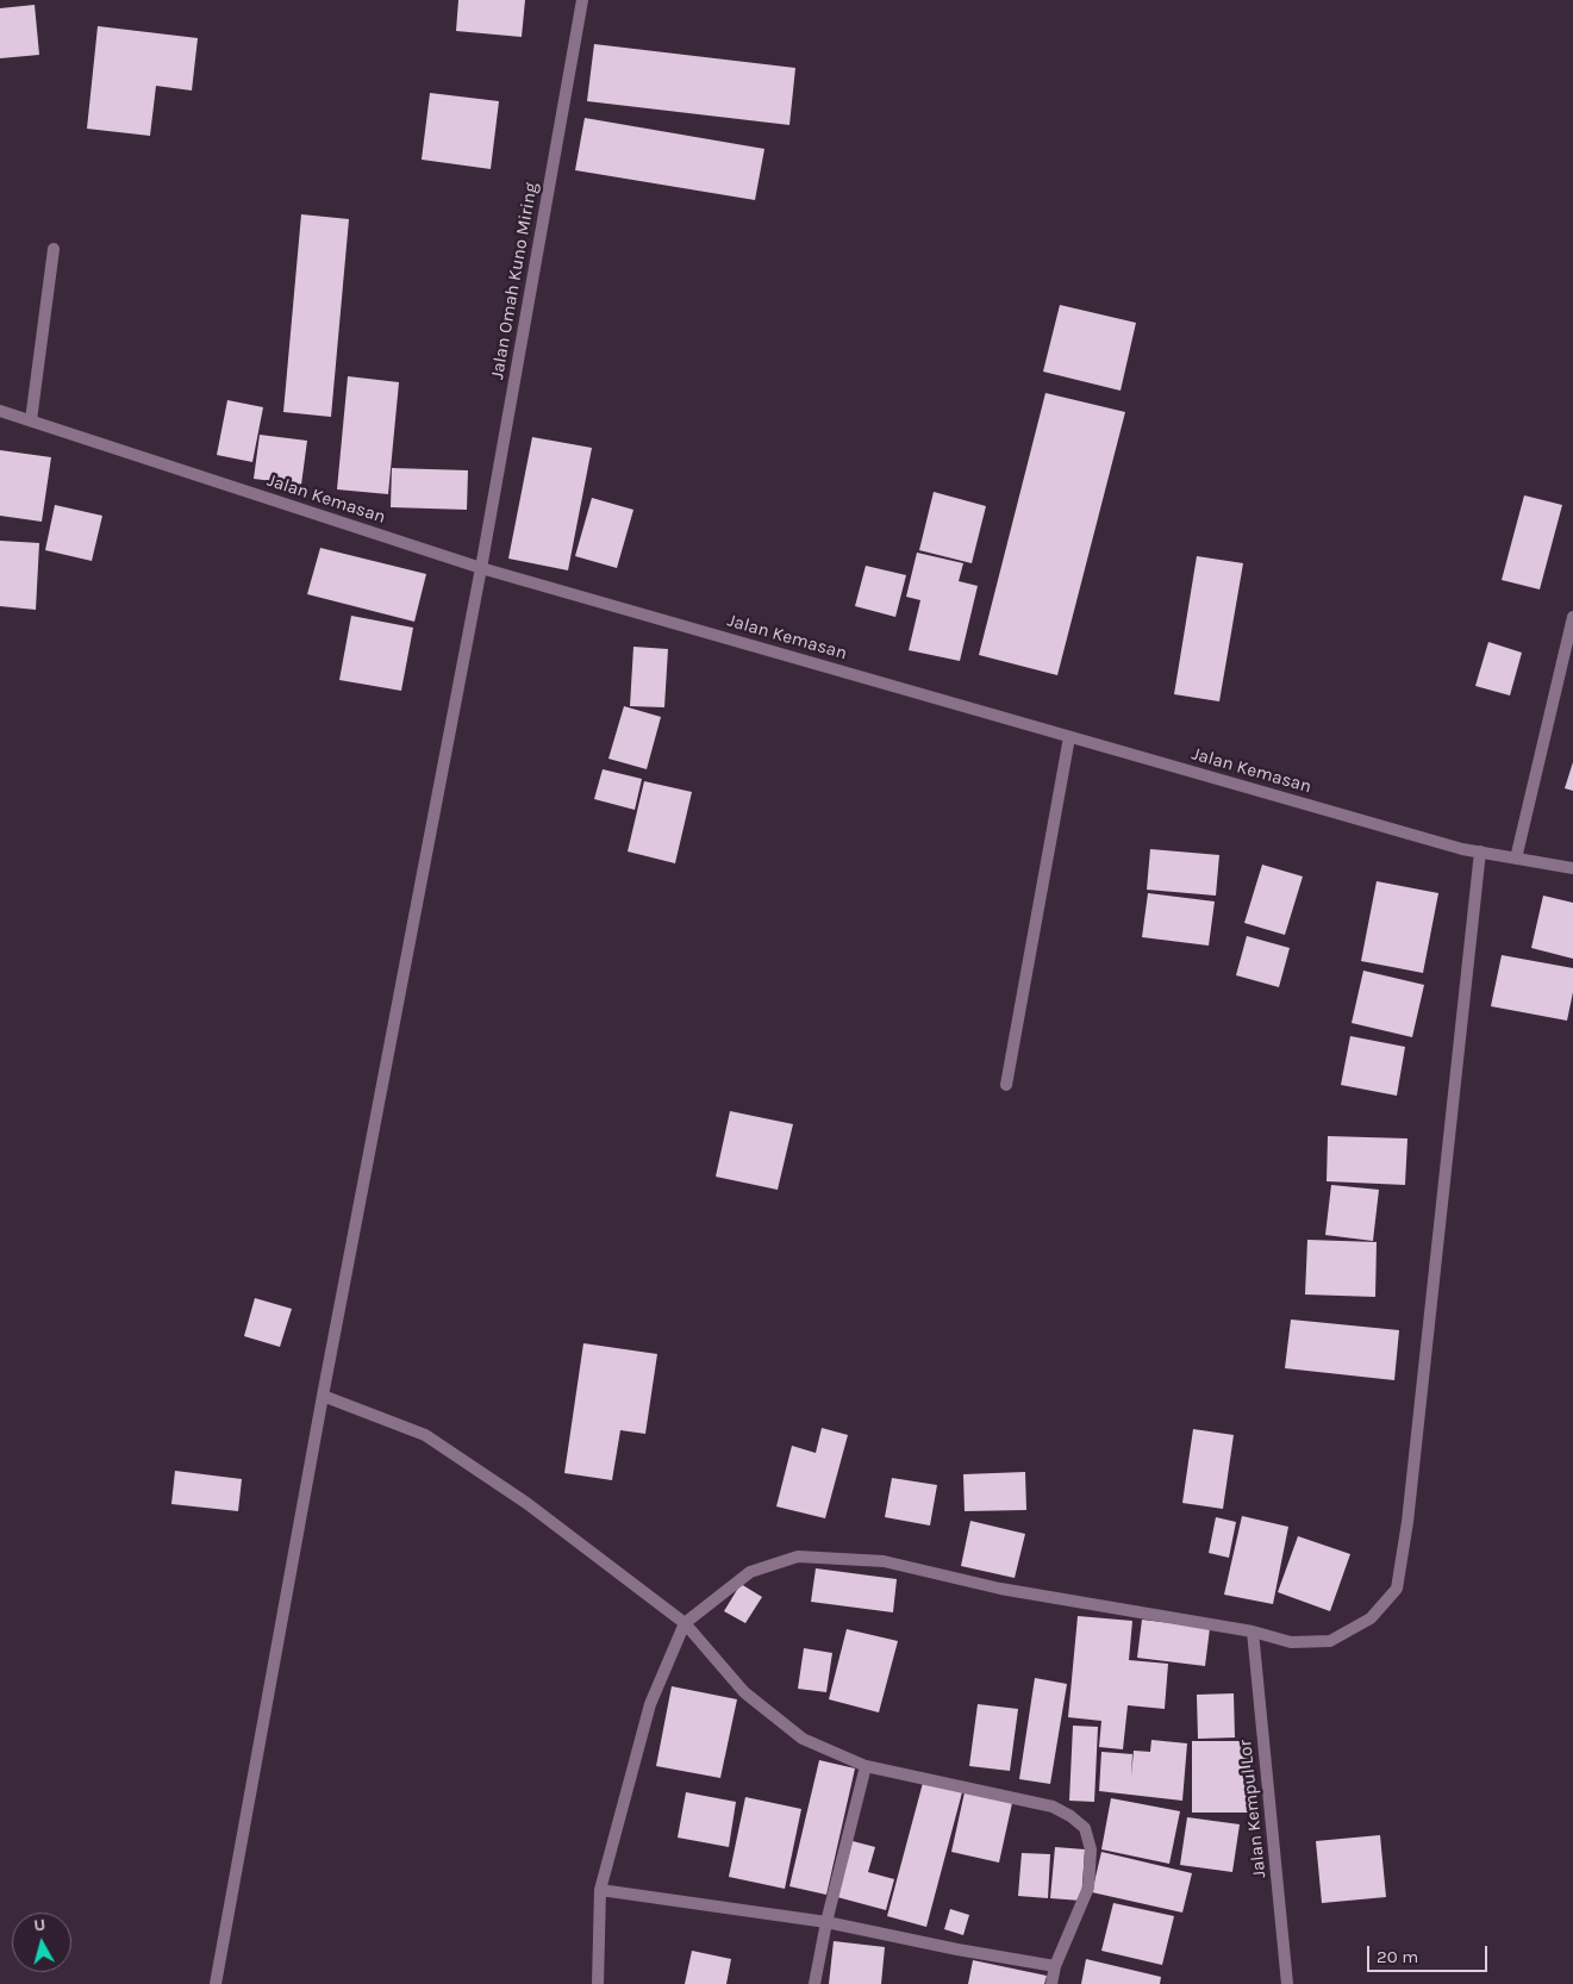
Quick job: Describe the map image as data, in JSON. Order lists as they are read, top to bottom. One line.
{"streets":{"street":["Jalan Omah Kuno Miring","Jalan Kemasan","Jalan Kempul Lor"]},"crossings":[["Jalan Omah Kuno Miring","Jalan Kemasan"]],"scale_bar":"20 m","north":"top"}
